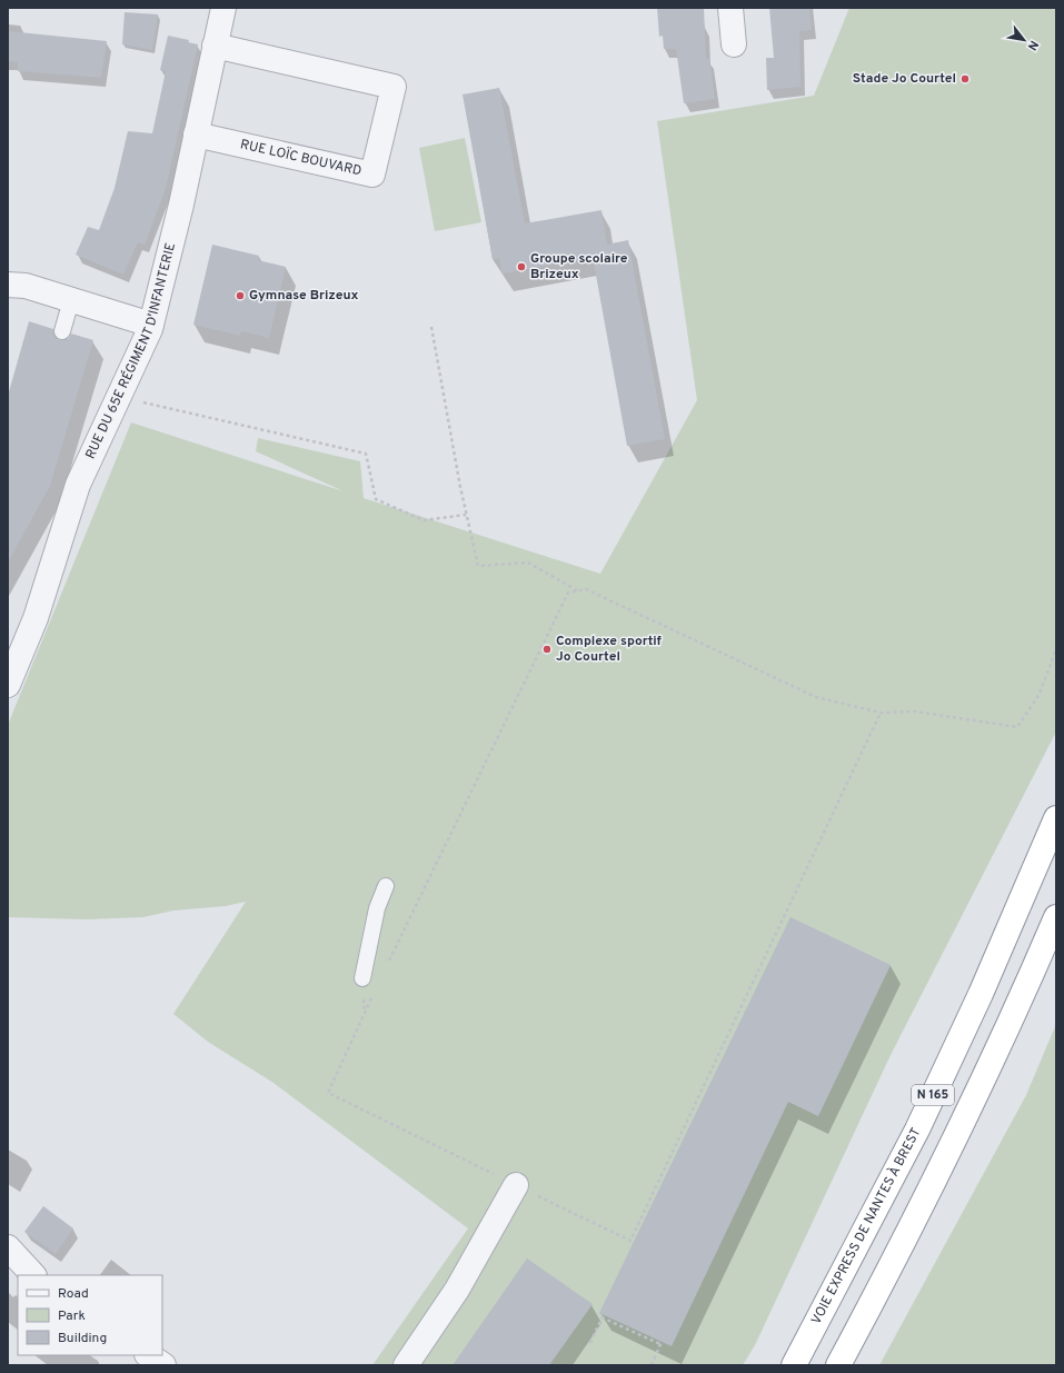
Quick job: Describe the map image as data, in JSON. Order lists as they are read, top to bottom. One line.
{"streets":{"highway":["N 165","VOIE EXPRESS DE NANTES À BREST"],"street":["RUE LOÏC BOUVARD","RUE DU 65E RÉGIMENT D'INFANTERIE"]},"crossings":[["RUE LOÏC BOUVARD","RUE DU 65E RÉGIMENT D'INFANTERIE"]],"places":["Stade Jo Courtel","Groupe scolaire Brizeux","Gymnase Brizeux","Complexe sportif Jo Courtel"],"legend":["Road","Park","Building"],"north":"bottom right"}
